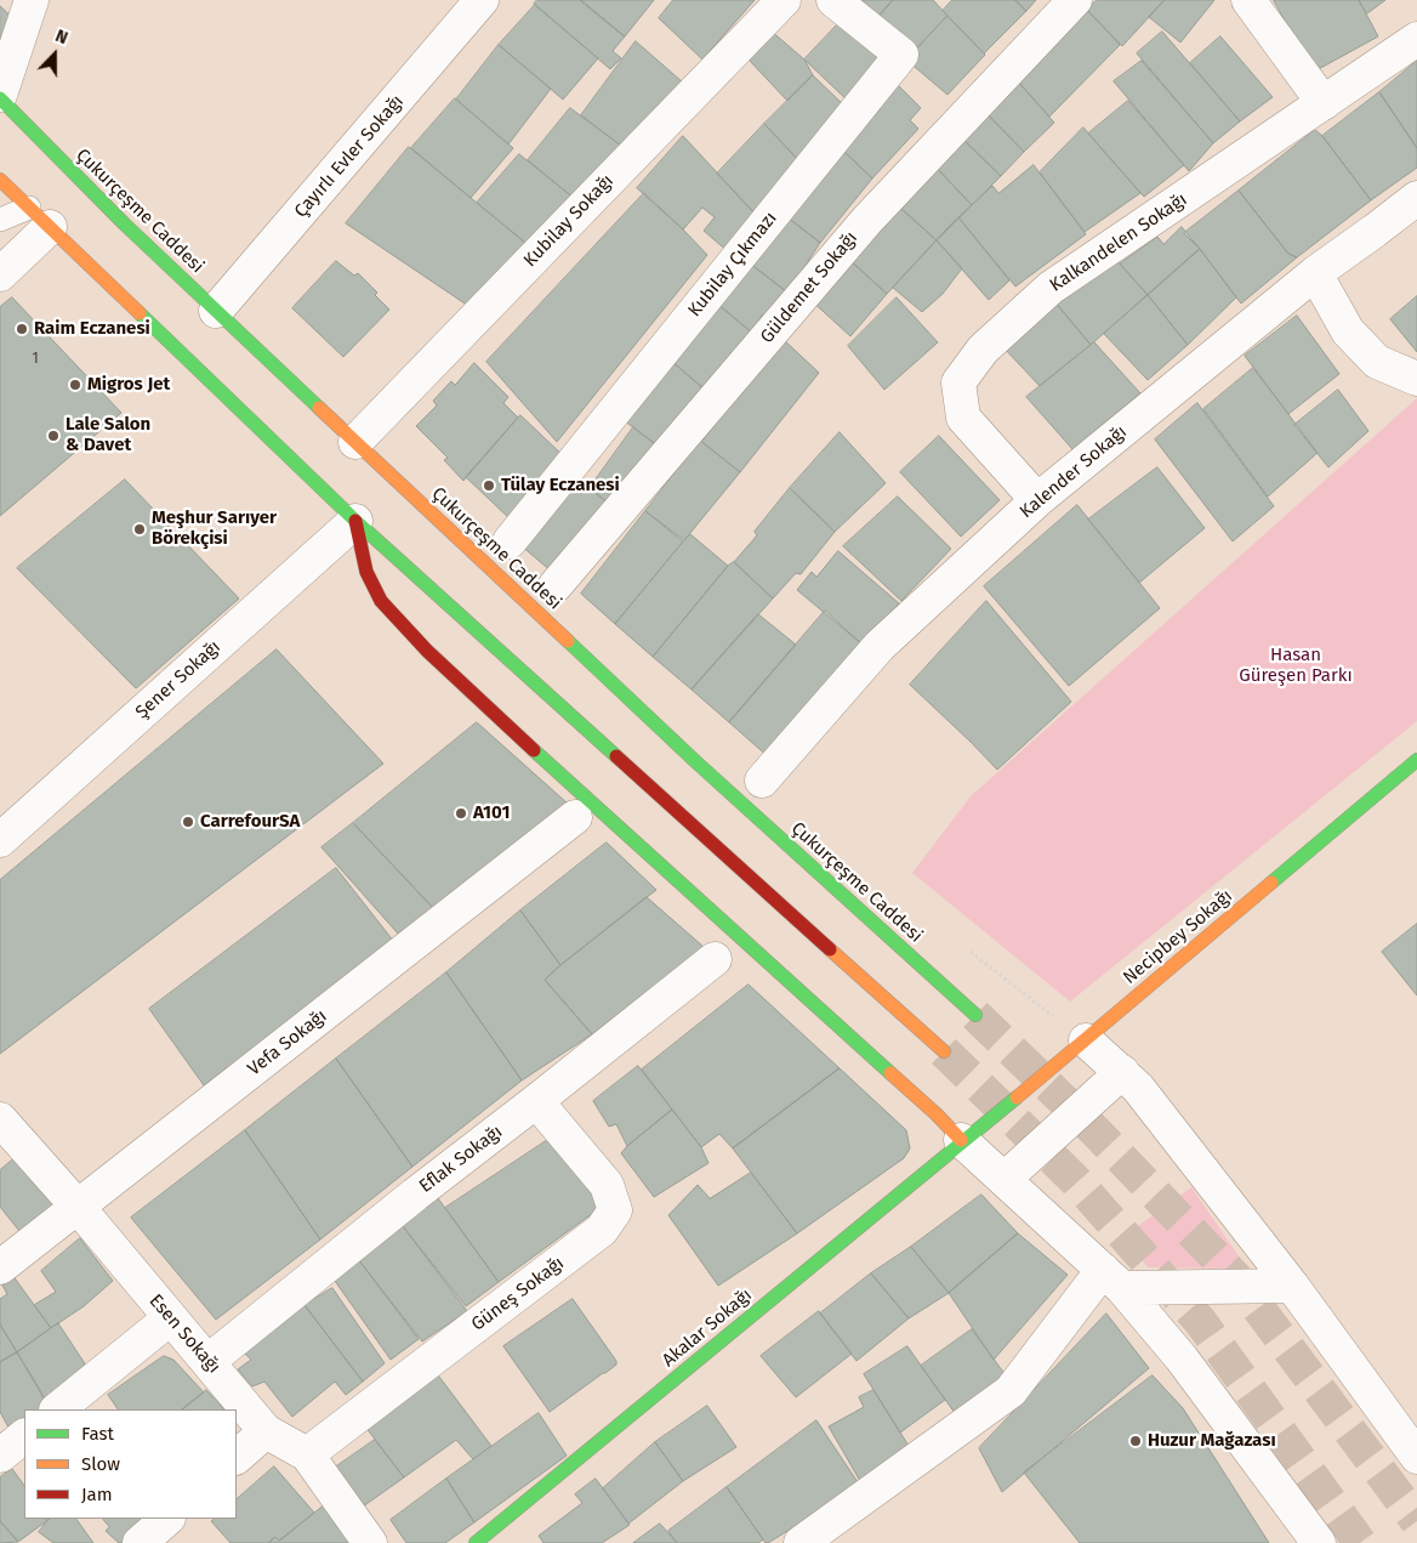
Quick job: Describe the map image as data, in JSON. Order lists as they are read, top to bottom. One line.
{"streets":{"main road":["Çukurçeşme Caddesi","Necipbey Sokağı","Akalar Sokağı"],"street":["Çayırlı Evler Sokağı","Kubilay Sokağı","Kalkandelen Sokağı","Kubilay Çıkmazı","Güldemet Sokağı","Kalender Sokağı","Şener Sokağı","Vefa Sokağı","Eflak Sokağı","Güneş Sokağı","Esen Sokağı"]},"crossings":[["Çayırlı Evler Sokağı","Çukurçeşme Caddesi"],["Çukurçeşme Caddesi","Kubilay Sokağı"],["Kalkandelen Sokağı","Kalender Sokağı"],["Necipbey Sokağı","Akalar Sokağı"],["Vefa Sokağı","Esen Sokağı"],["Eflak Sokağı","Güneş Sokağı"],["Eflak Sokağı","Esen Sokağı"],["Güneş Sokağı","Esen Sokağı"]],"parks":["Hasan Güreşen Parkı"],"places":["Raim Eczanesi","Migros Jet","Lale Salon & Davet","Tülay Eczanesi","Meşhur Sarıyer Börekçisi","A101","CarrefourSA","Huzur Mağazası"],"house_numbers":["1"],"legend":["Fast","Slow","Jam"],"north":"top"}
